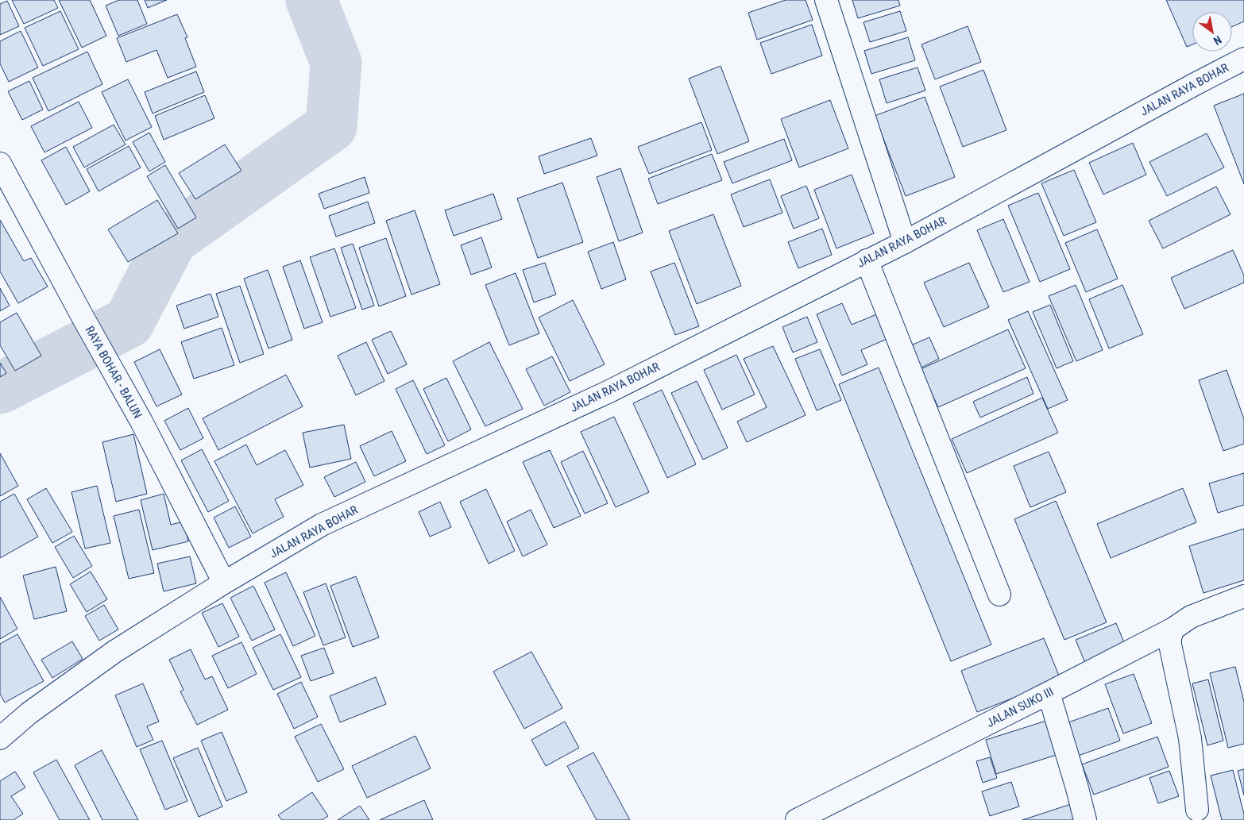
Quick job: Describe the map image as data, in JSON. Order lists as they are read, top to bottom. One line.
{"streets":{"street":["JALAN RAYA BOHAR","RAYA BOHAR - BALUN","JALAN SUKO III"]},"crossings":[["JALAN RAYA BOHAR","RAYA BOHAR - BALUN"]],"north":"bottom right"}
